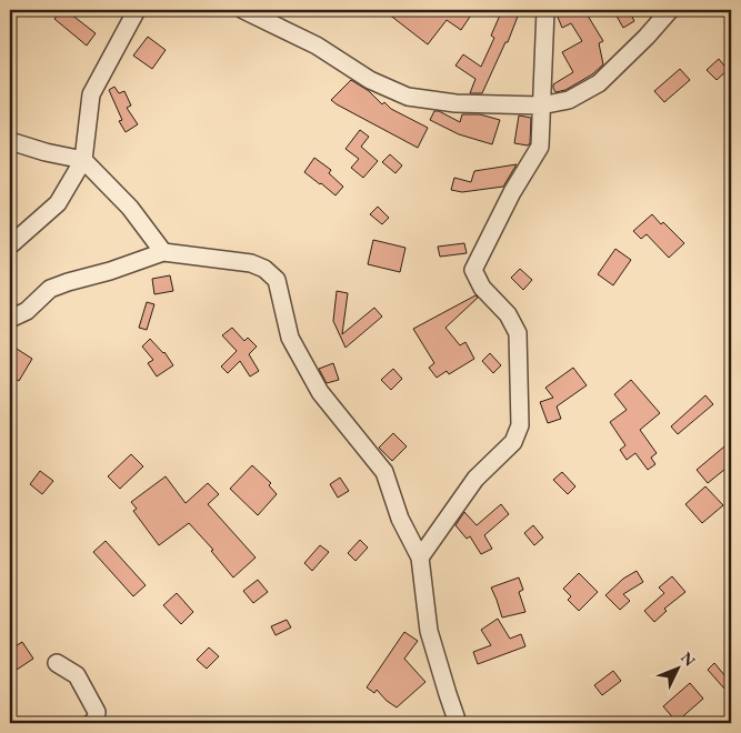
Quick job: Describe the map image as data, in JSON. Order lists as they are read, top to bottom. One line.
{"north":"top right"}
